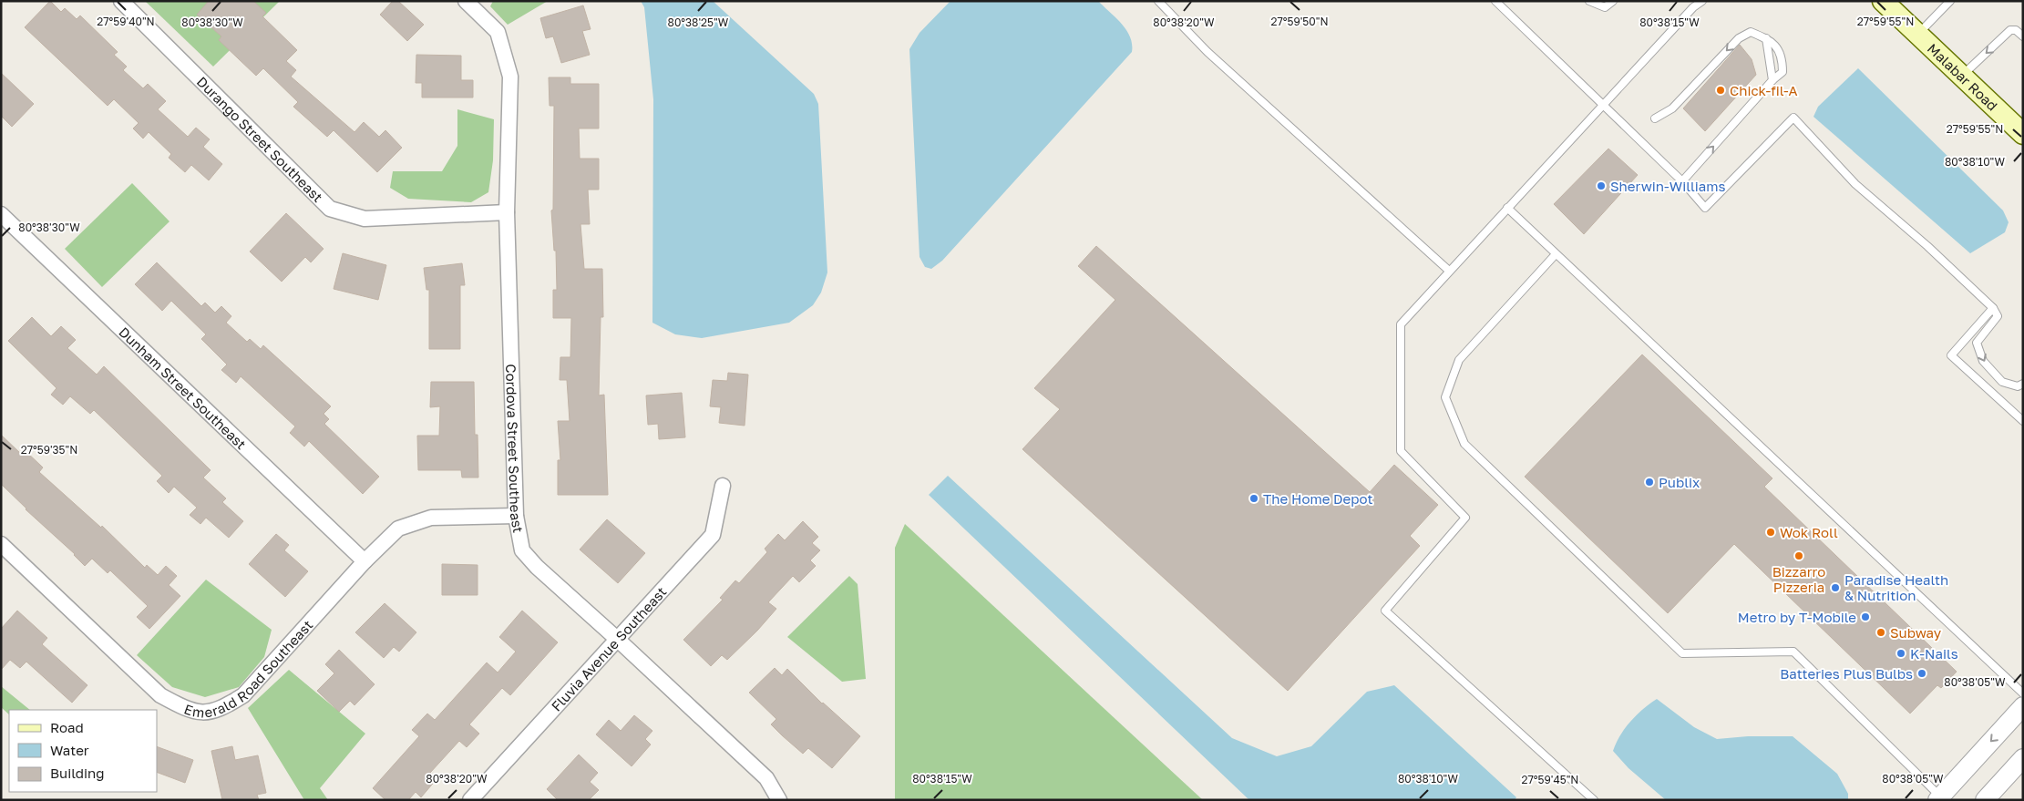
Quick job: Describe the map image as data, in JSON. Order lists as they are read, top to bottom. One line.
{"streets":{"main road":["Malabar Road"],"street":["Durango Street Southeast","Dunham Street Southeast","Cordova Street Southeast","Fluvia Avenue Southeast","Emerald Road Southeast"]},"crossings":[["Durango Street Southeast","Cordova Street Southeast"],["Dunham Street Southeast","Emerald Road Southeast"],["Cordova Street Southeast","Fluvia Avenue Southeast"],["Cordova Street Southeast","Emerald Road Southeast"]],"places":["Chick-fil-A","Sherwin-Williams","Publix","The Home Depot","Wok Roll","Bizzarro Pizzeria","Paradise Health & Nutrition","Metro by T-Mobile","Subway","K-Nails","Batteries Plus Bulbs"],"legend":["Road","Water","Building"],"coordinates":["27°59'40\"N","27°59'50\"N","27°59'55\"N","80°38'30\"W","80°38'25\"W","80°38'20\"W","80°38'15\"W","80°38'10\"W","27°59'35\"N","80°38'05\"W","27°59'45\"N"]}
